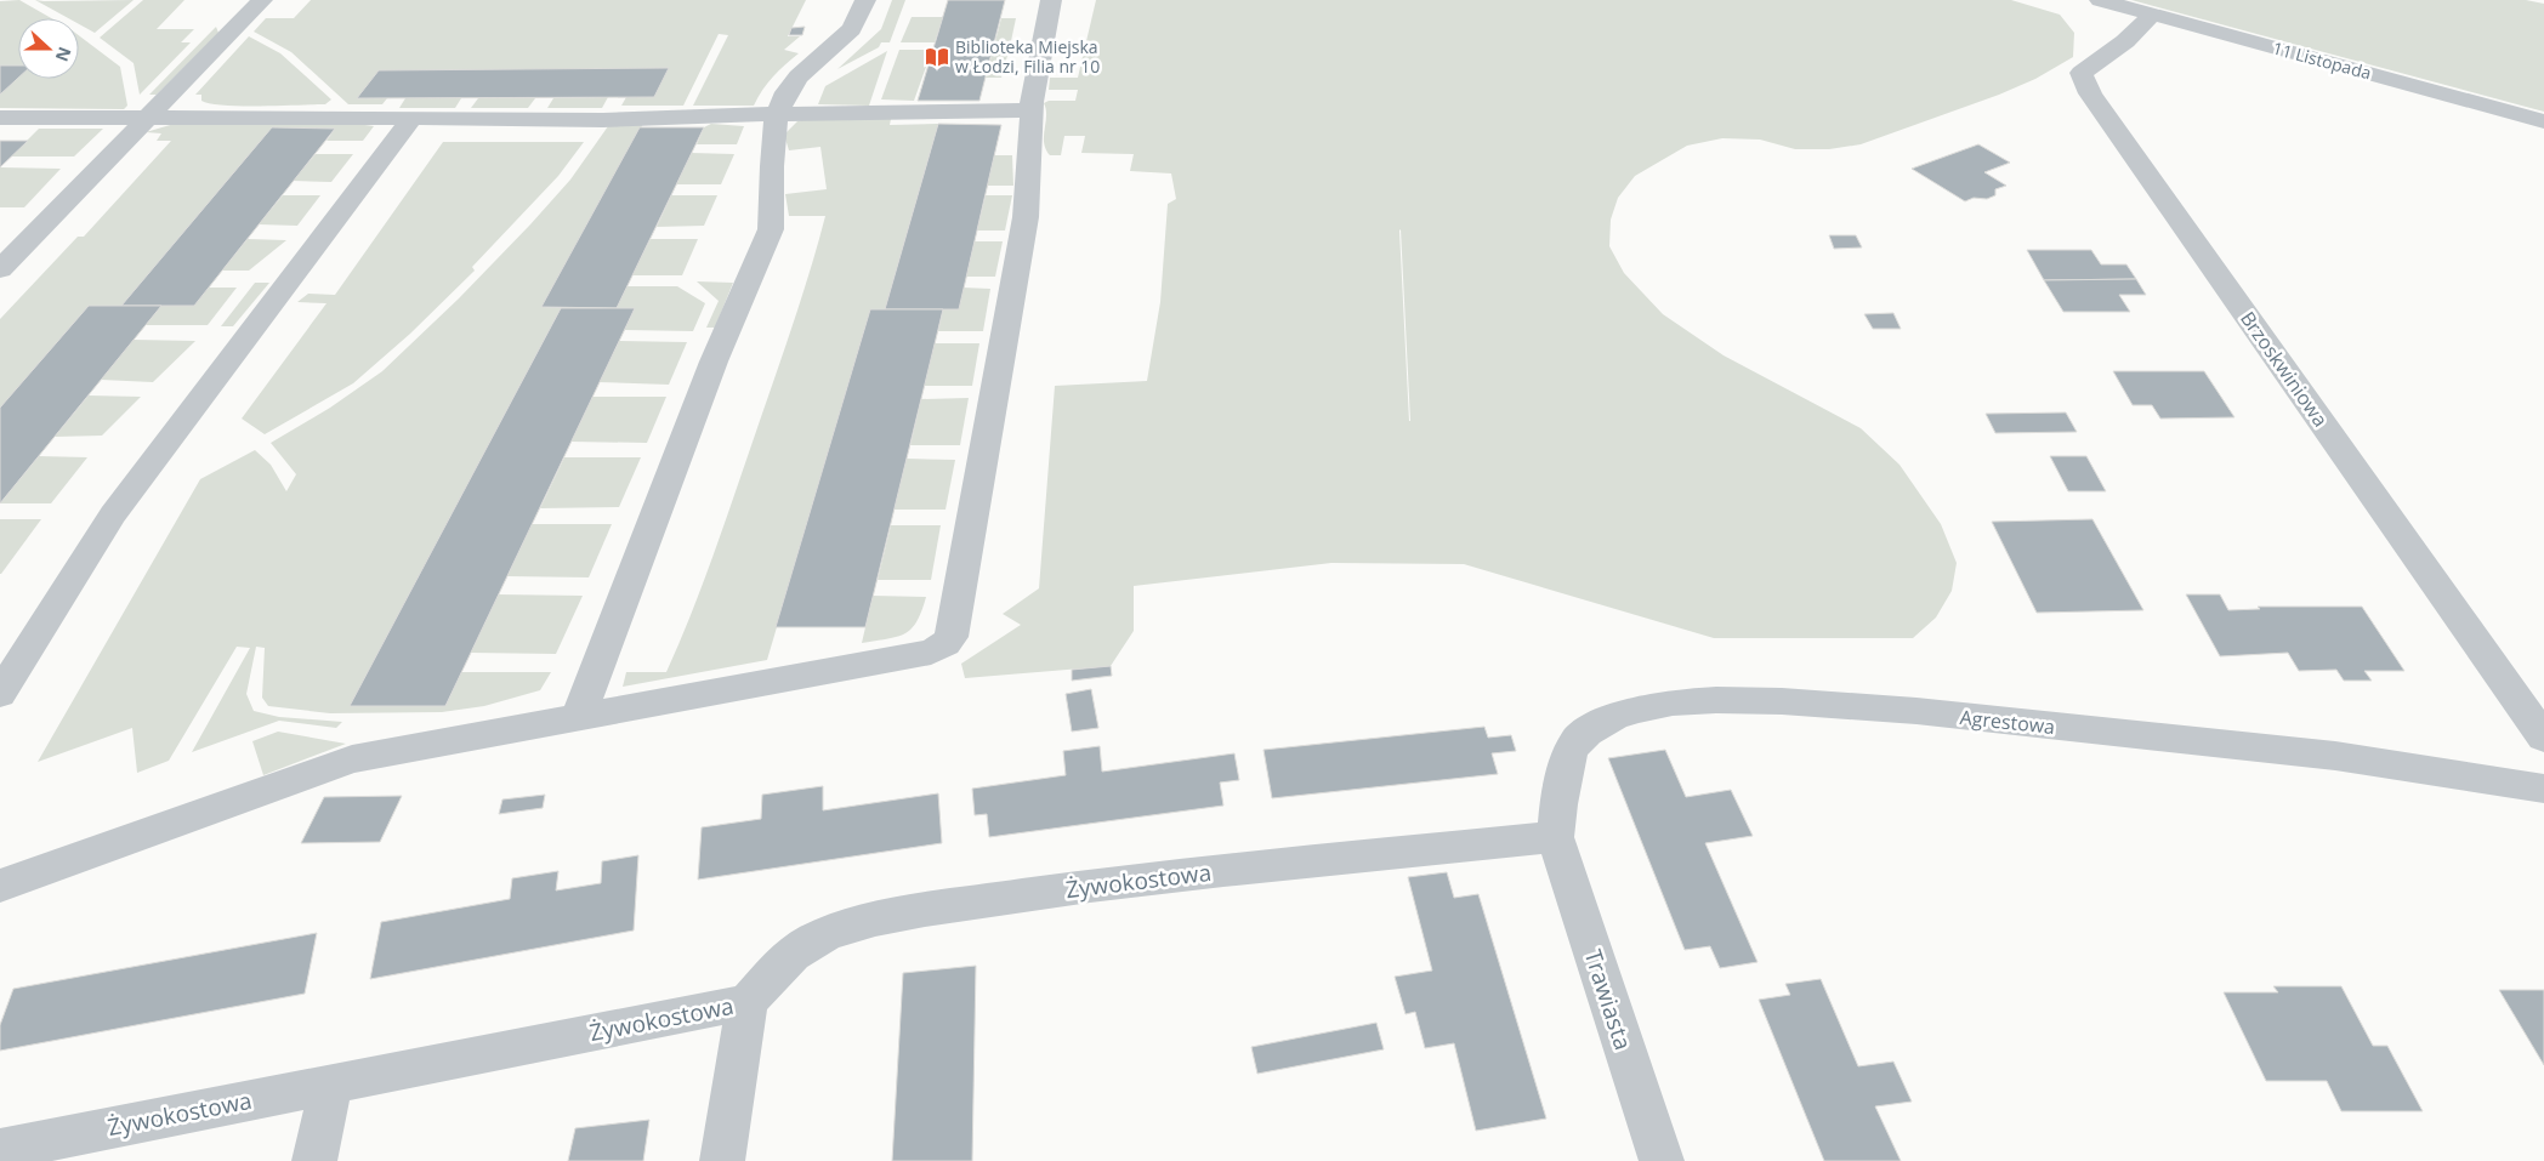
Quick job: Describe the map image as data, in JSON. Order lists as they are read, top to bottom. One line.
{"streets":{"street":["11 Listopada","Brzoskwiniowa","Agrestowa","Żywokostowa","Trawiasta"]},"crossings":[["11 Listopada","Brzoskwiniowa"],["Agrestowa","Żywokostowa"],["Agrestowa","Trawiasta"],["Żywokostowa","Trawiasta"]],"places":{"library":["Biblioteka Miejska w Łodzi, Filia nr 10"]},"north":"right"}
